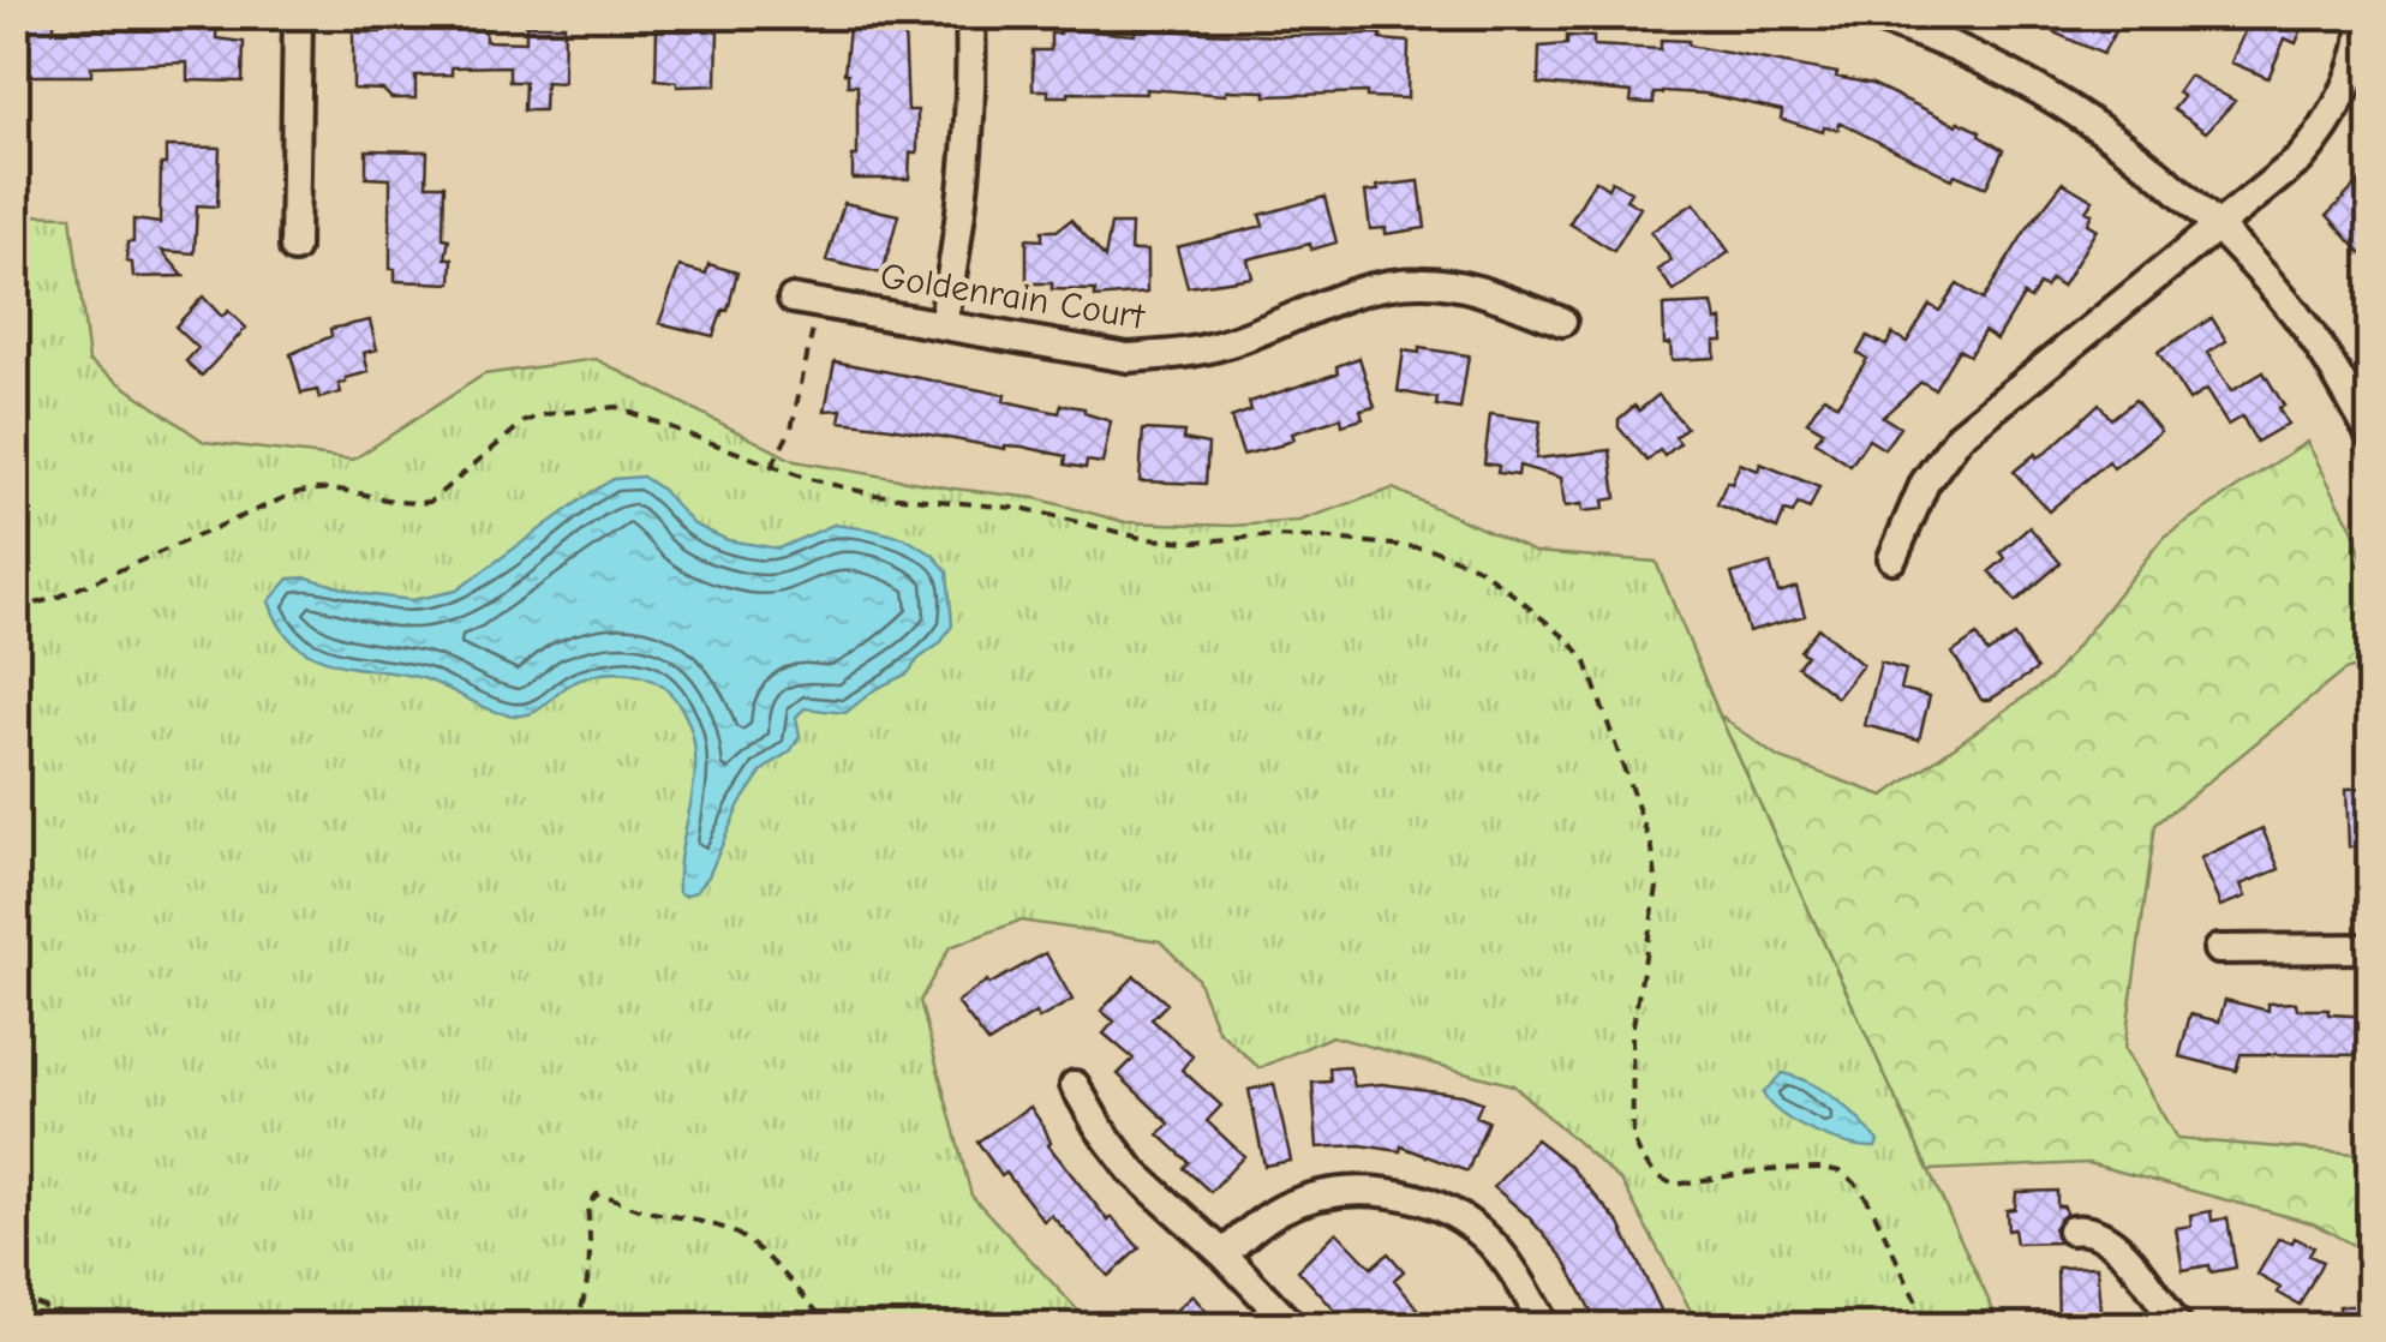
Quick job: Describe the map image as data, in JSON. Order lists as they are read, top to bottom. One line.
{"streets":{"street":["Goldenrain Court"]}}
